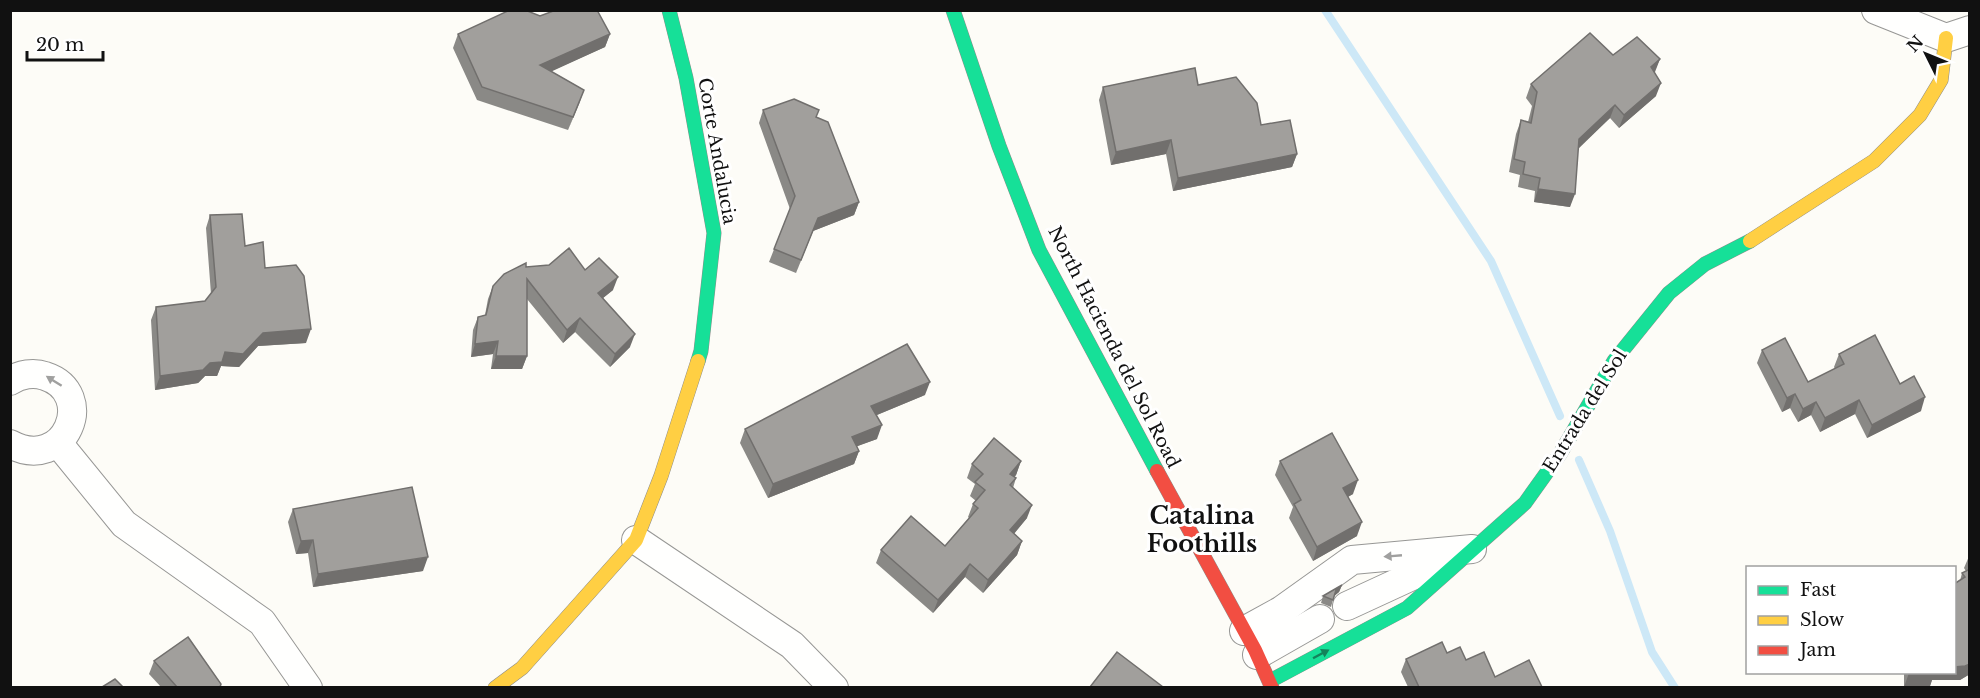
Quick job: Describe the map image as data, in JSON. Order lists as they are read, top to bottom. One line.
{"streets":{"street":["Corte Andalucia","North Hacienda del Sol Road","Entrada del Sol"]},"crossings":[["North Hacienda del Sol Road","Entrada del Sol"]],"districts":["Catalina Foothills"],"legend":["Fast","Slow","Jam"],"scale_bar":"20 m","north":"top left"}
